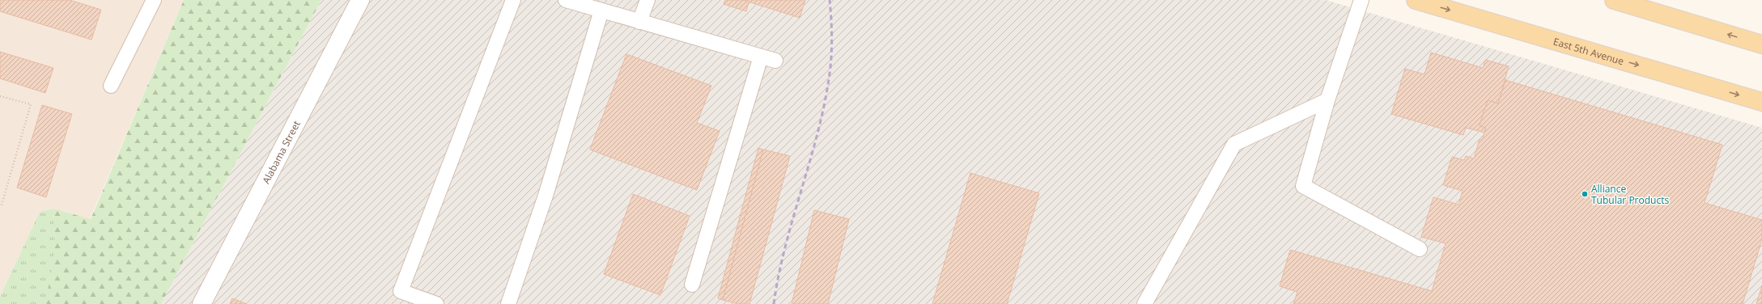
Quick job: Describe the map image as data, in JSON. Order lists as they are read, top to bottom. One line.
{"streets":{"main road":["East 5th Avenue"],"street":["Alabama Street"]},"places":["Alliance Tubular Products"]}
